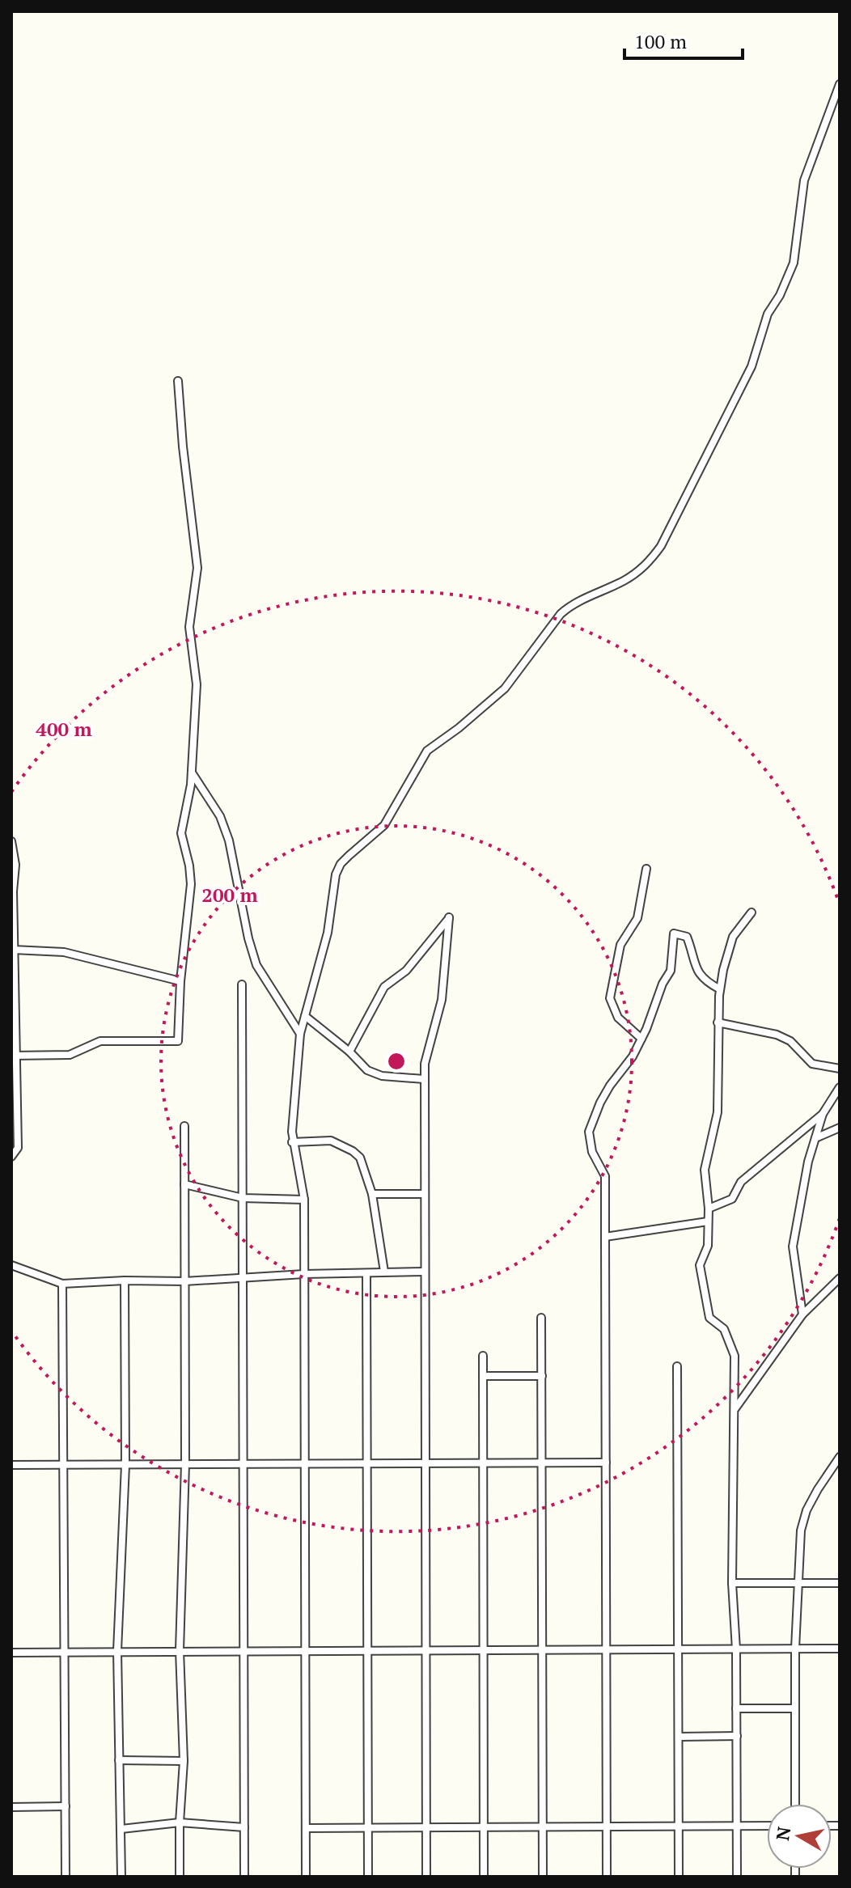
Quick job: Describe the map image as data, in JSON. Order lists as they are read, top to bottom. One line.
{"scale_bar":"100 m","north":"left","rings":["400 m","200 m"]}
